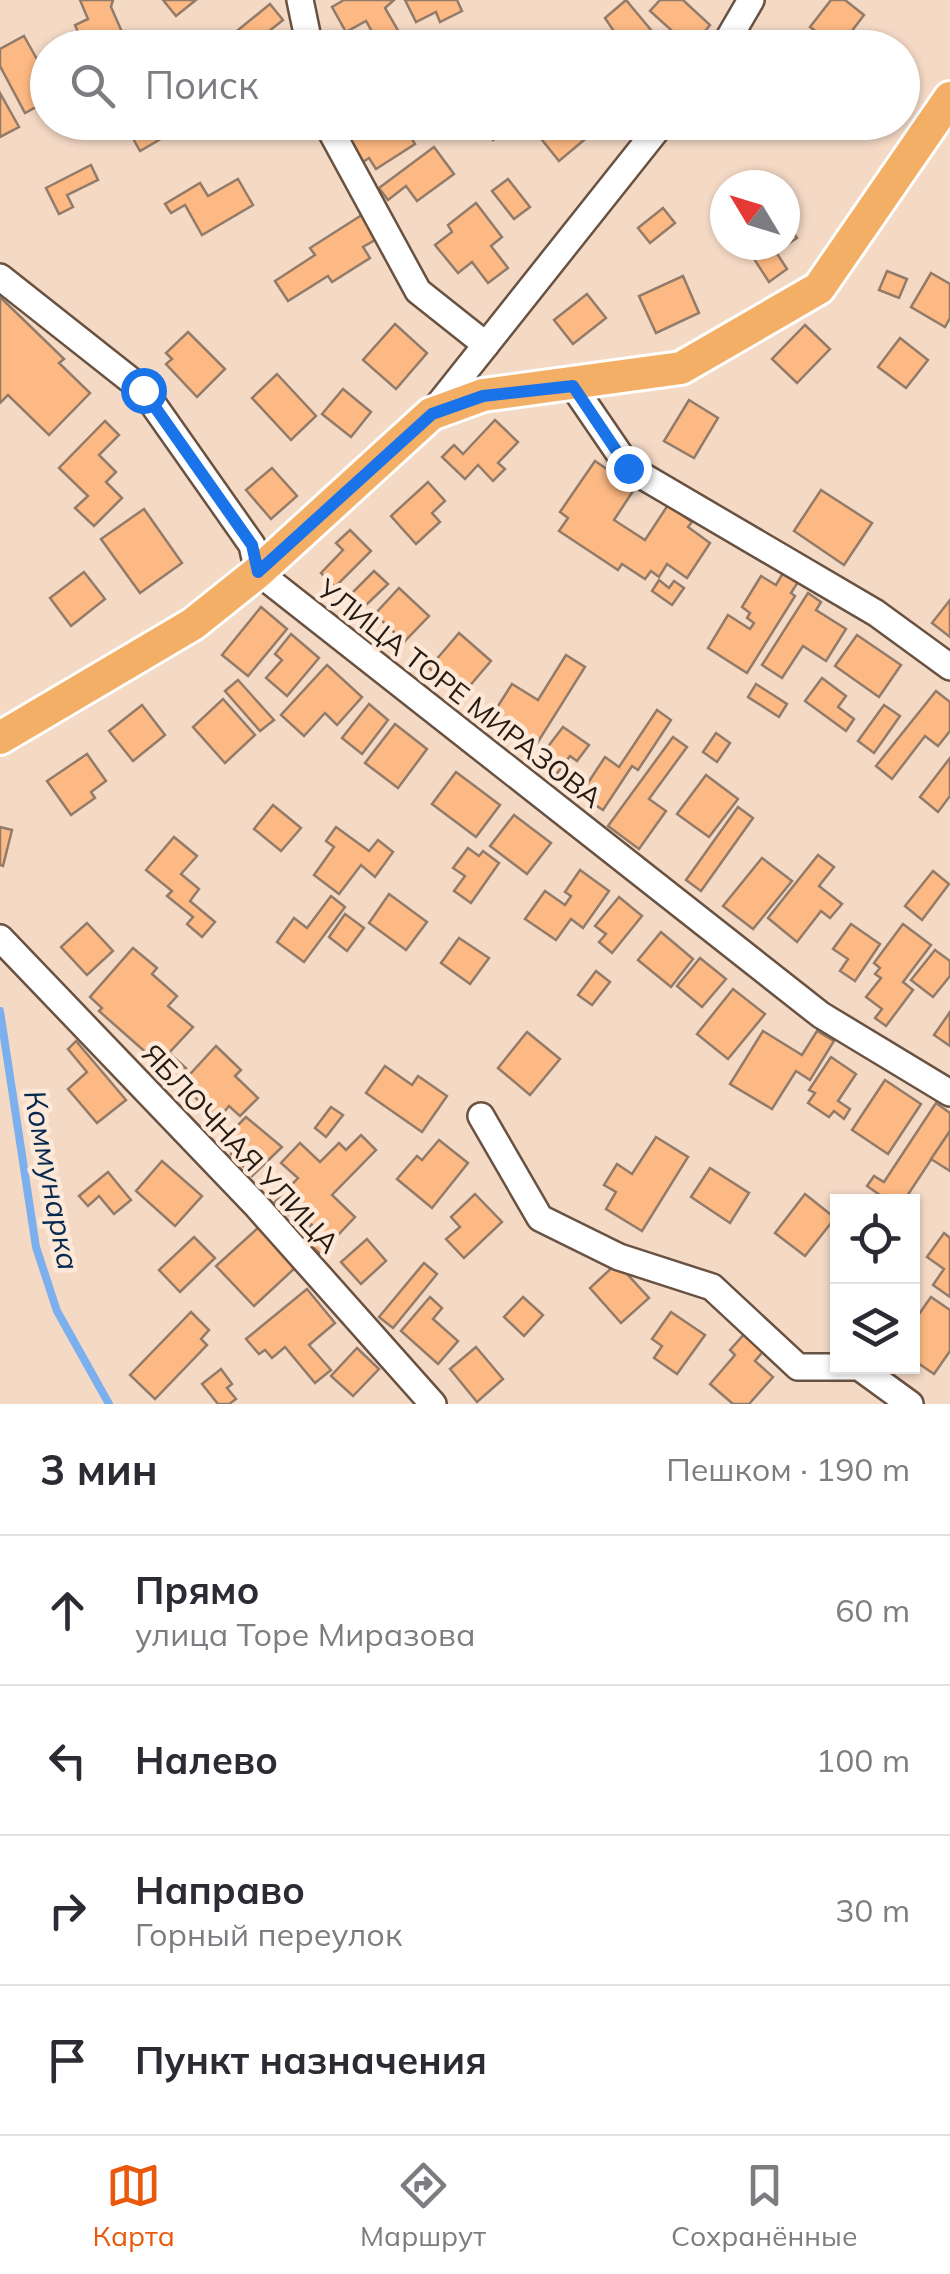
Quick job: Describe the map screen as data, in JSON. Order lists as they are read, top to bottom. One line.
{"streets":{"street":["УЛИЦА ТОРЕ МИРАЗОВА","ЯБЛОЧНАЯ УЛИЦА"]},"water":["Коммунарка"],"north":"top left","page":{"search":"Поиск","heading":["3 мин","Пешком · 190 m"],"list":[["Прямо","улица Торе Миразова","60 m"],["Налево","100 m"],["Направо","Горный переулок","30 m"],"Пункт назначения"],"nav":["Карта","Маршрут","Сохранённые"]}}
